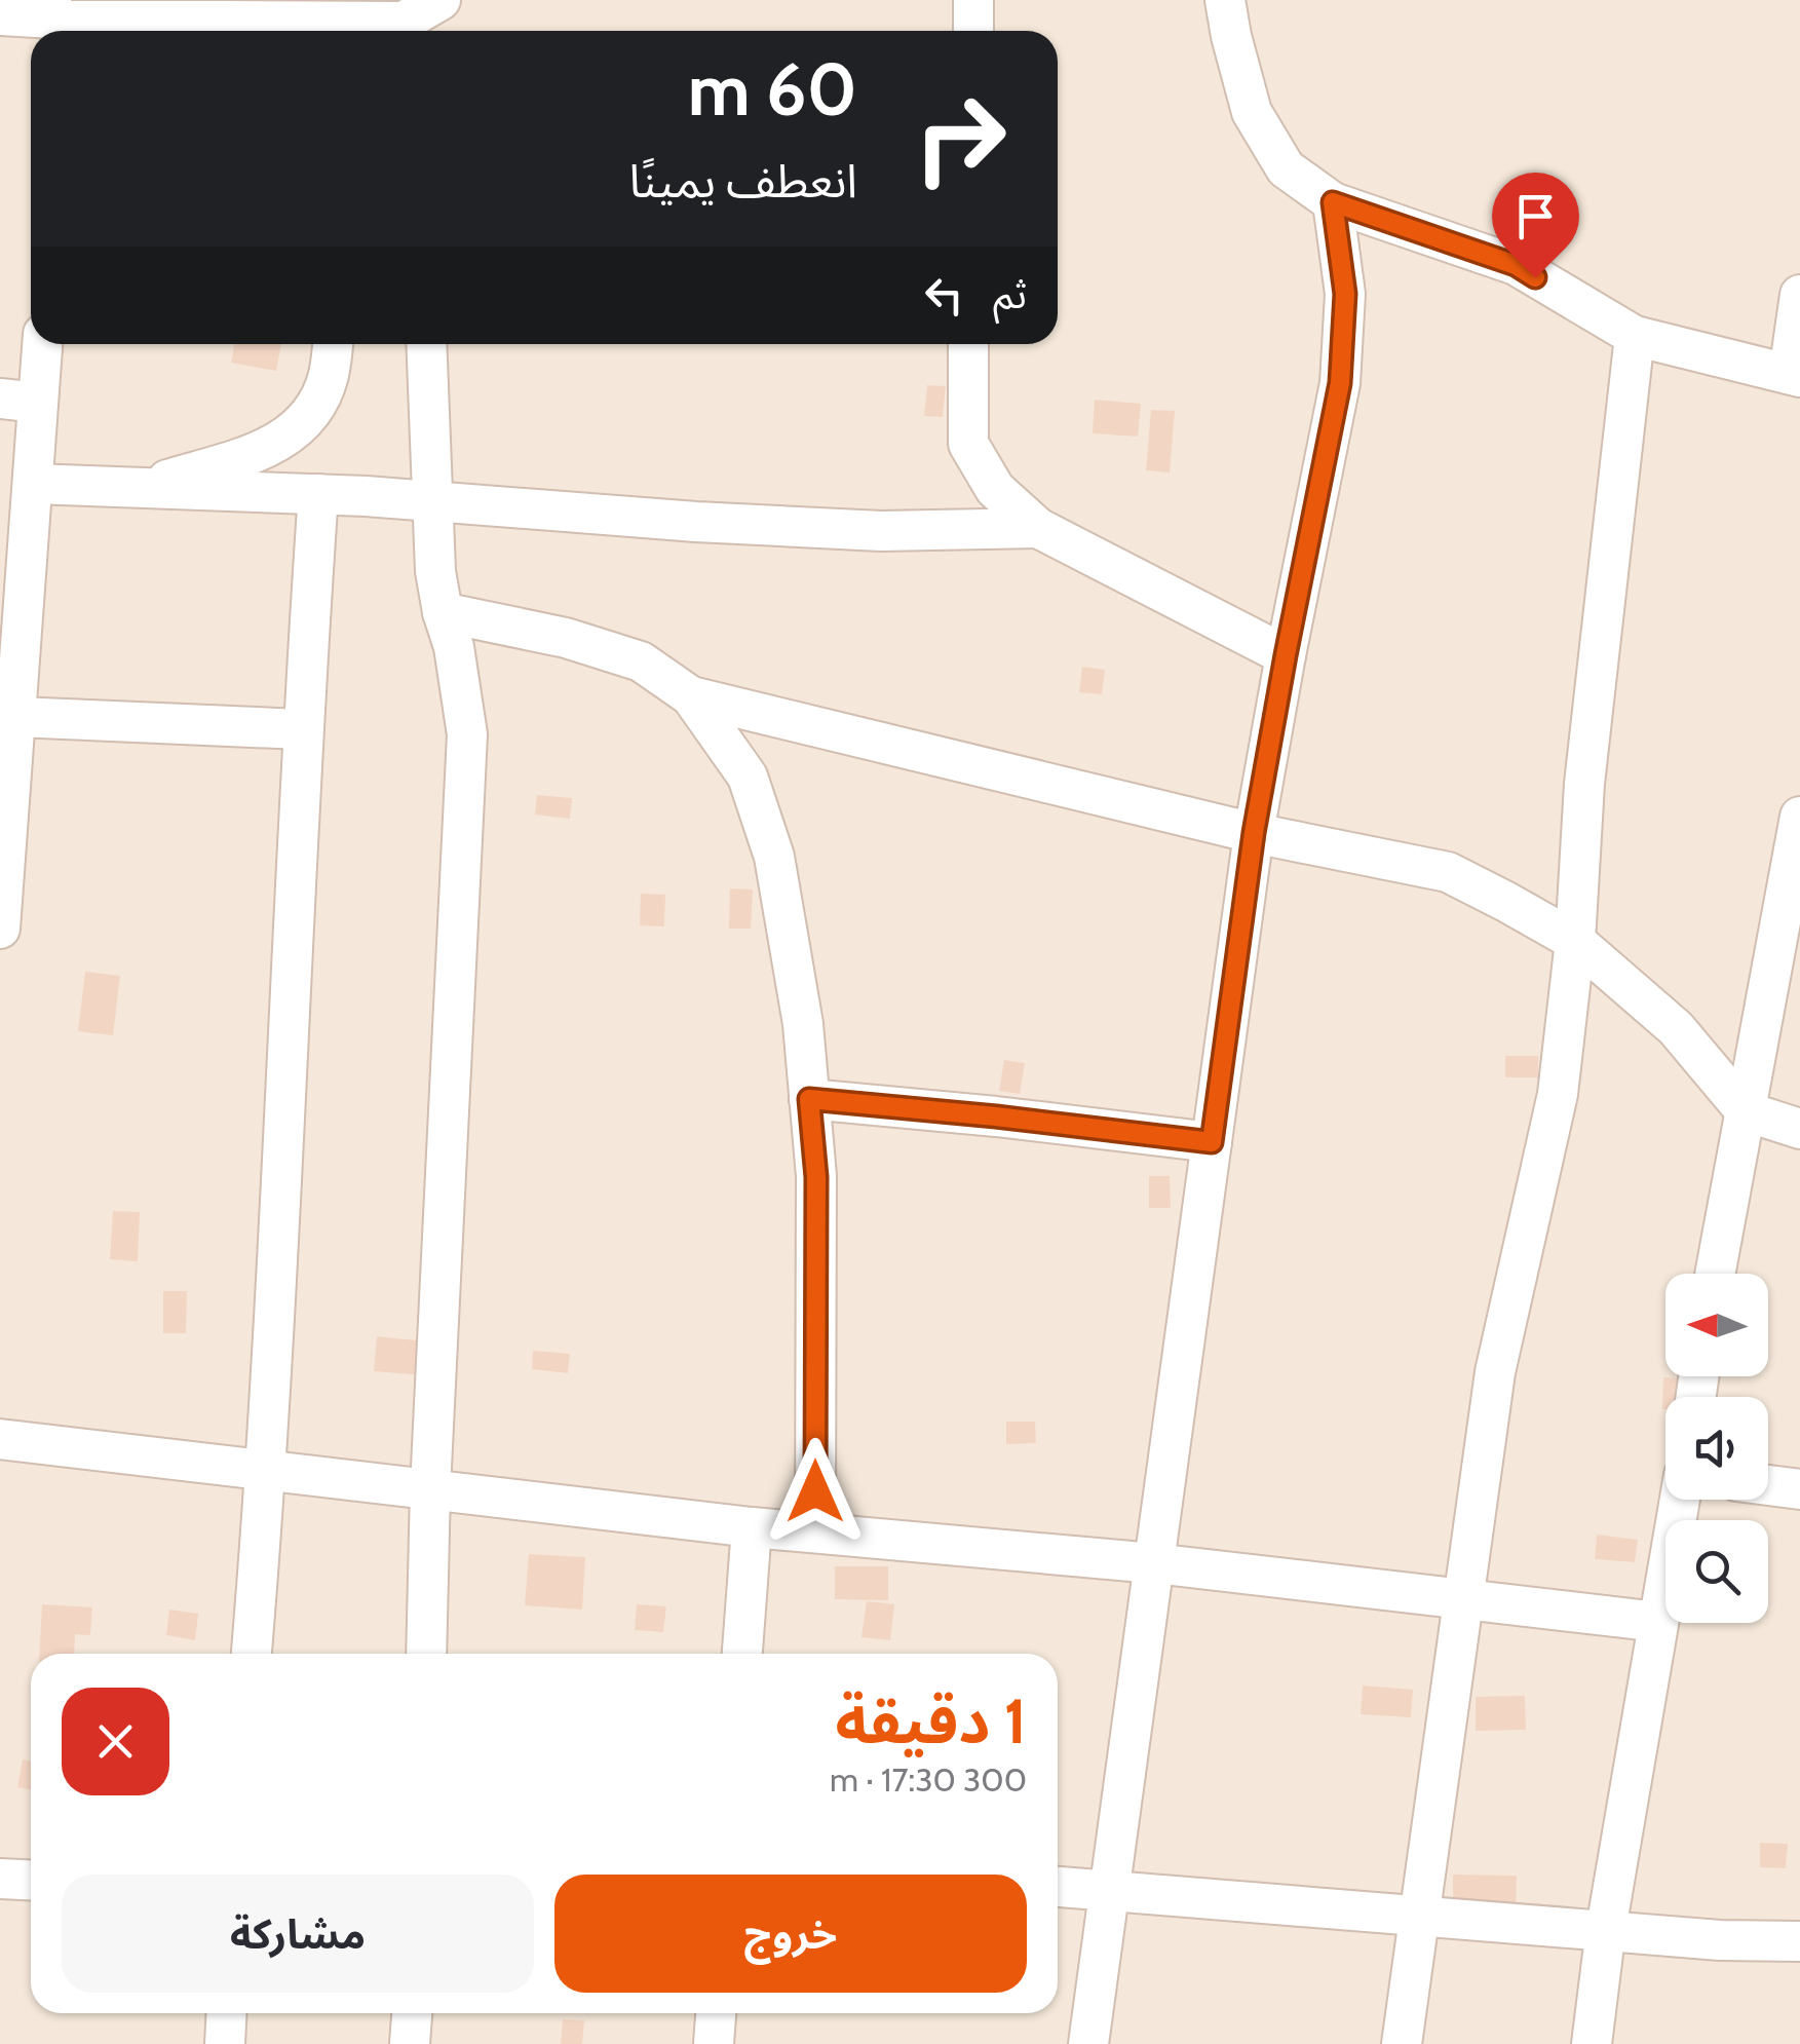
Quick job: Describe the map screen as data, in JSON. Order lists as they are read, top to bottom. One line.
{"north":"left","page":{"turn":["60 m","انعطف يمينًا"],"then":"ثم","heading":["1 دقيقة","300 m · 17:30"],"buttons":["خروج","مشاركة"]}}
